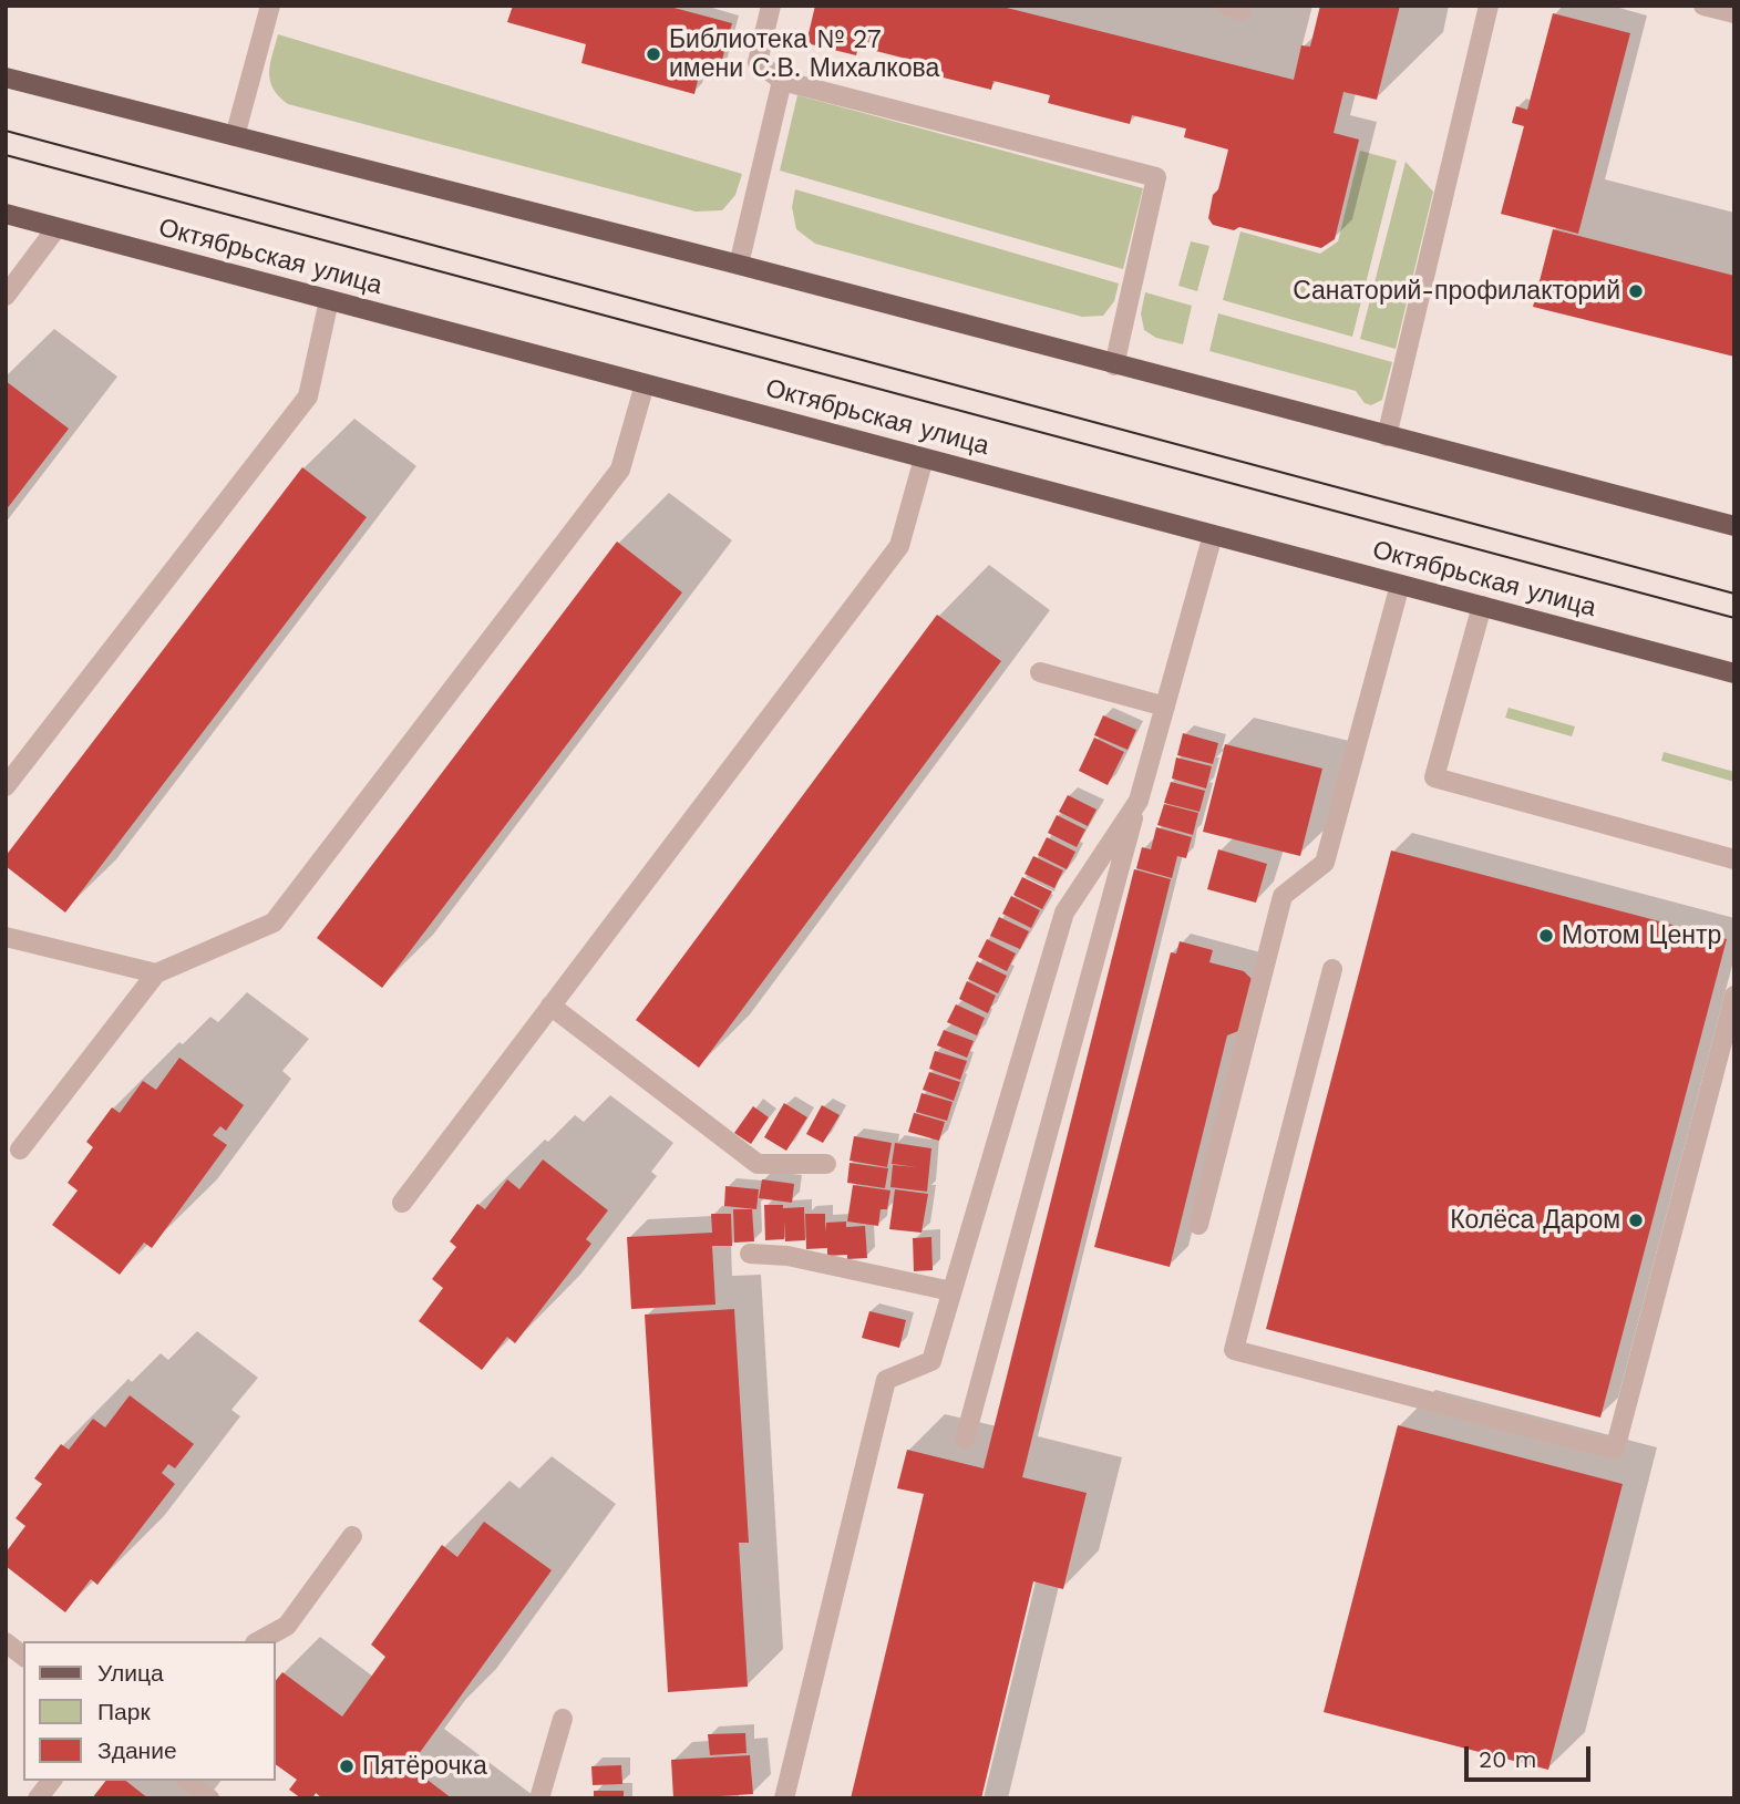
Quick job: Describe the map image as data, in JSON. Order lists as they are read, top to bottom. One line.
{"streets":{"main road":["Октябрьская улица"]},"places":["Библиотека № 27 имени С.В. Михалкова","Санаторий-профилакторий","Мотом Центр","Колёса Даром","Пятёрочка"],"legend":["Улица","Парк","Здание"],"scale_bar":"20 m"}
